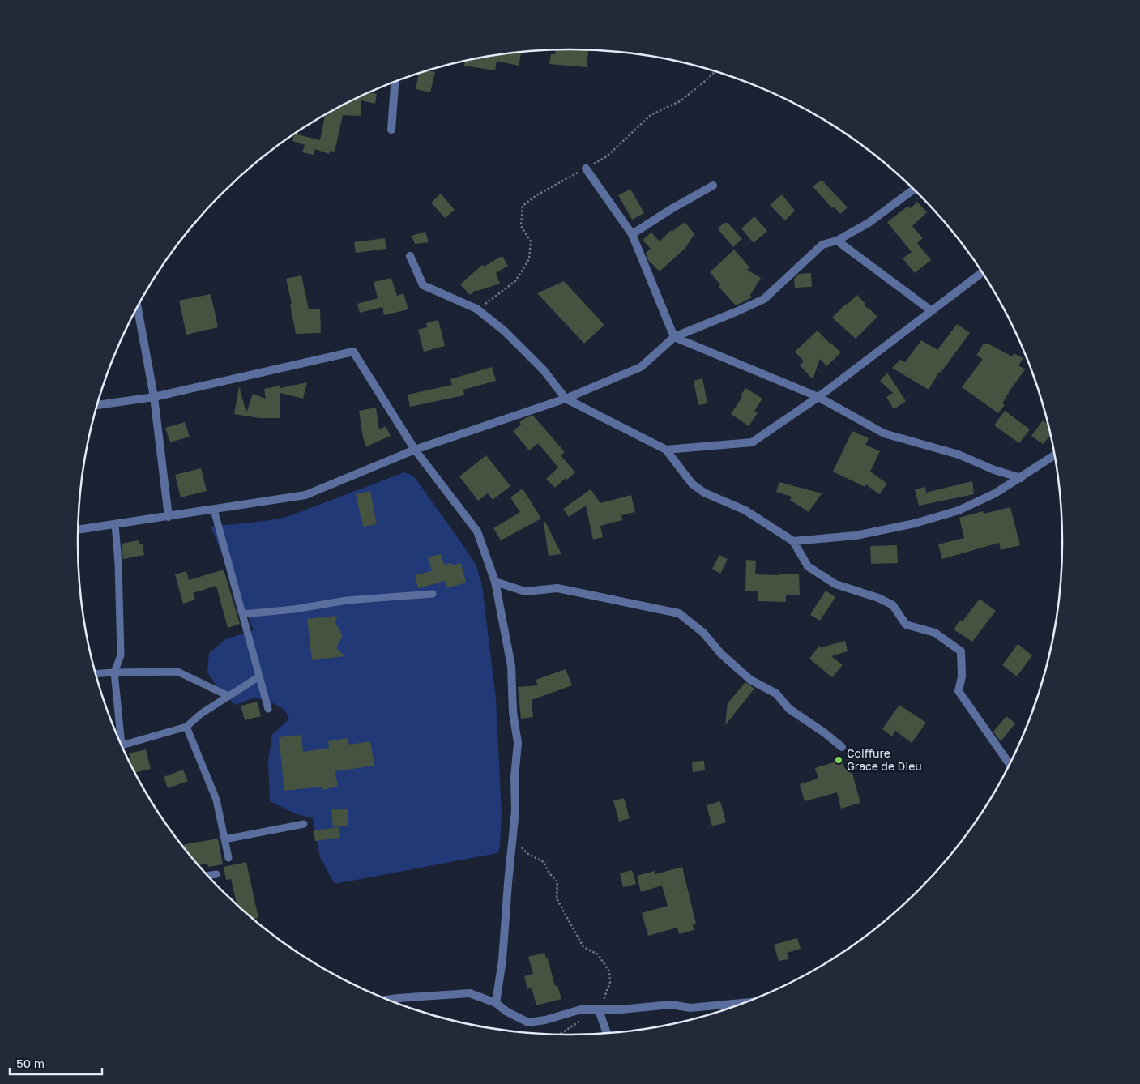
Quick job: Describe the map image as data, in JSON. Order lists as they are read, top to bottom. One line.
{"places":["Coiffure Grace de Dieu"],"scale_bar":"50 m"}
